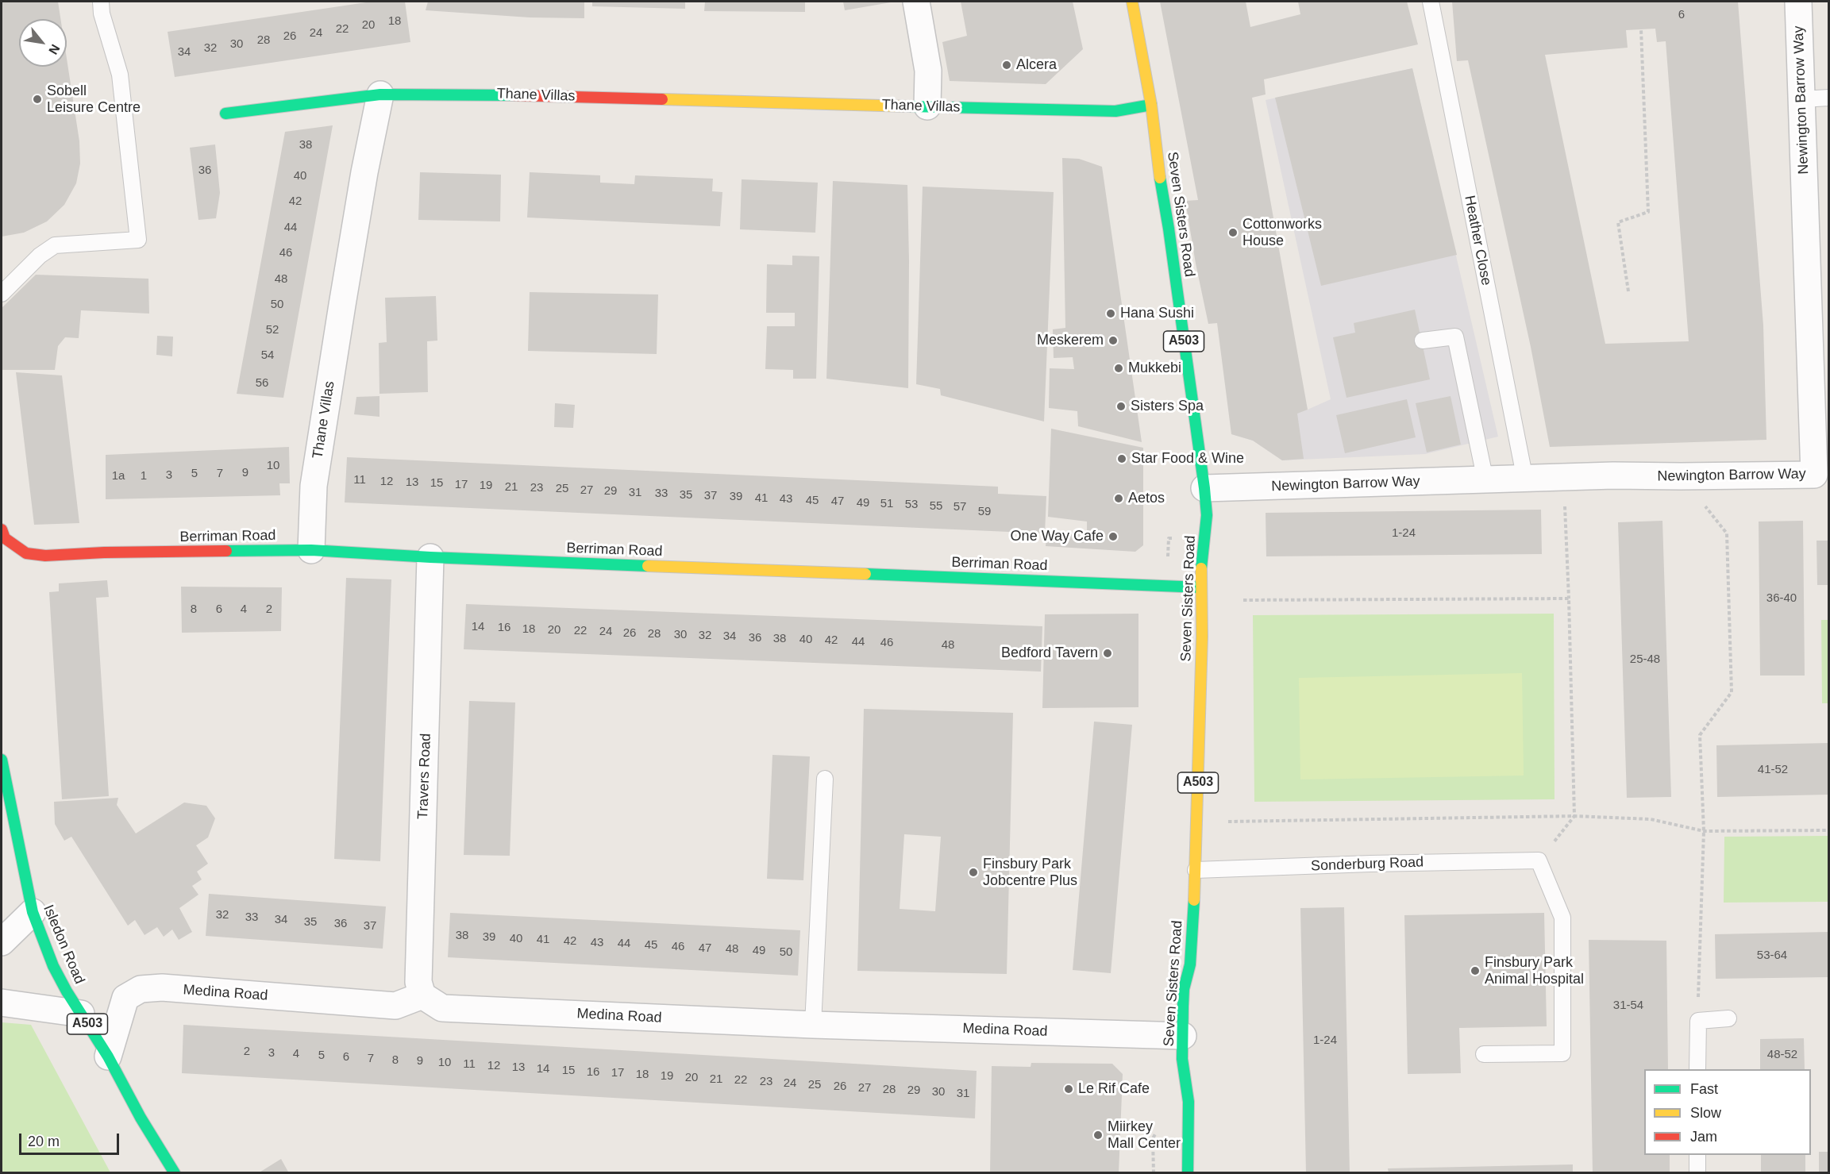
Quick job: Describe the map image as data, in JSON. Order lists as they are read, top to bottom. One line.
{"streets":{"main road":["Thane Villas","Seven Sisters Road","A503","Berriman Road","Isledon Road"],"street":["Newington Barrow Way","Travers Road","Medina Road"],"lane":["Heather Close","Sonderburg Road"]},"crossings":[["Thane Villas","Seven Sisters Road"],["Thane Villas","Berriman Road"],["Newington Barrow Way","Seven Sisters Road"],["Newington Barrow Way","Heather Close"],["Seven Sisters Road","Berriman Road"],["Seven Sisters Road","Sonderburg Road"],["Seven Sisters Road","Medina Road"],["Berriman Road","Travers Road"],["Travers Road","Medina Road"],["Isledon Road","Medina Road"]],"places":["Alcera","Sobell Leisure Centre","Cottonworks House","Hana Sushi","Meskerem","Mukkebi","Sisters Spa","Star Food & Wine","Aetos","One Way Cafe","Bedford Tavern","Finsbury Park Jobcentre Plus","Finsbury Park Animal Hospital","Le Rif Cafe","Miirkey Mall Center"],"house_numbers":["6","18","20","22","24","26","28","30","32","34","38","36","40","42","44","46","48","50","52","54","56","10","9","5","7","3","1a","1","11","12","13","15","17","19","21","23","25","27","29","31","33","35","37","39","41","43","45","47","49","51","53","55","57","59","1-24","36-40","8","6","4","2","14","16","18","20","22","24","26","28","30","32","34","36","38","40","42","44","46","48","25-48","41-52","32","33","34","35","36","37","38","39","40","41","42","43","44","45","46","47","48","49","50","53-64","31-54","1-24","2","3","4","48-52","5","6","7","8","9","10","11","12","13","14","15","16","17","18","19","20","21","22","23","24","25","26","27","28","29","30","31"],"legend":["Fast","Slow","Jam"],"scale_bar":"20 m","north":"bottom right"}
